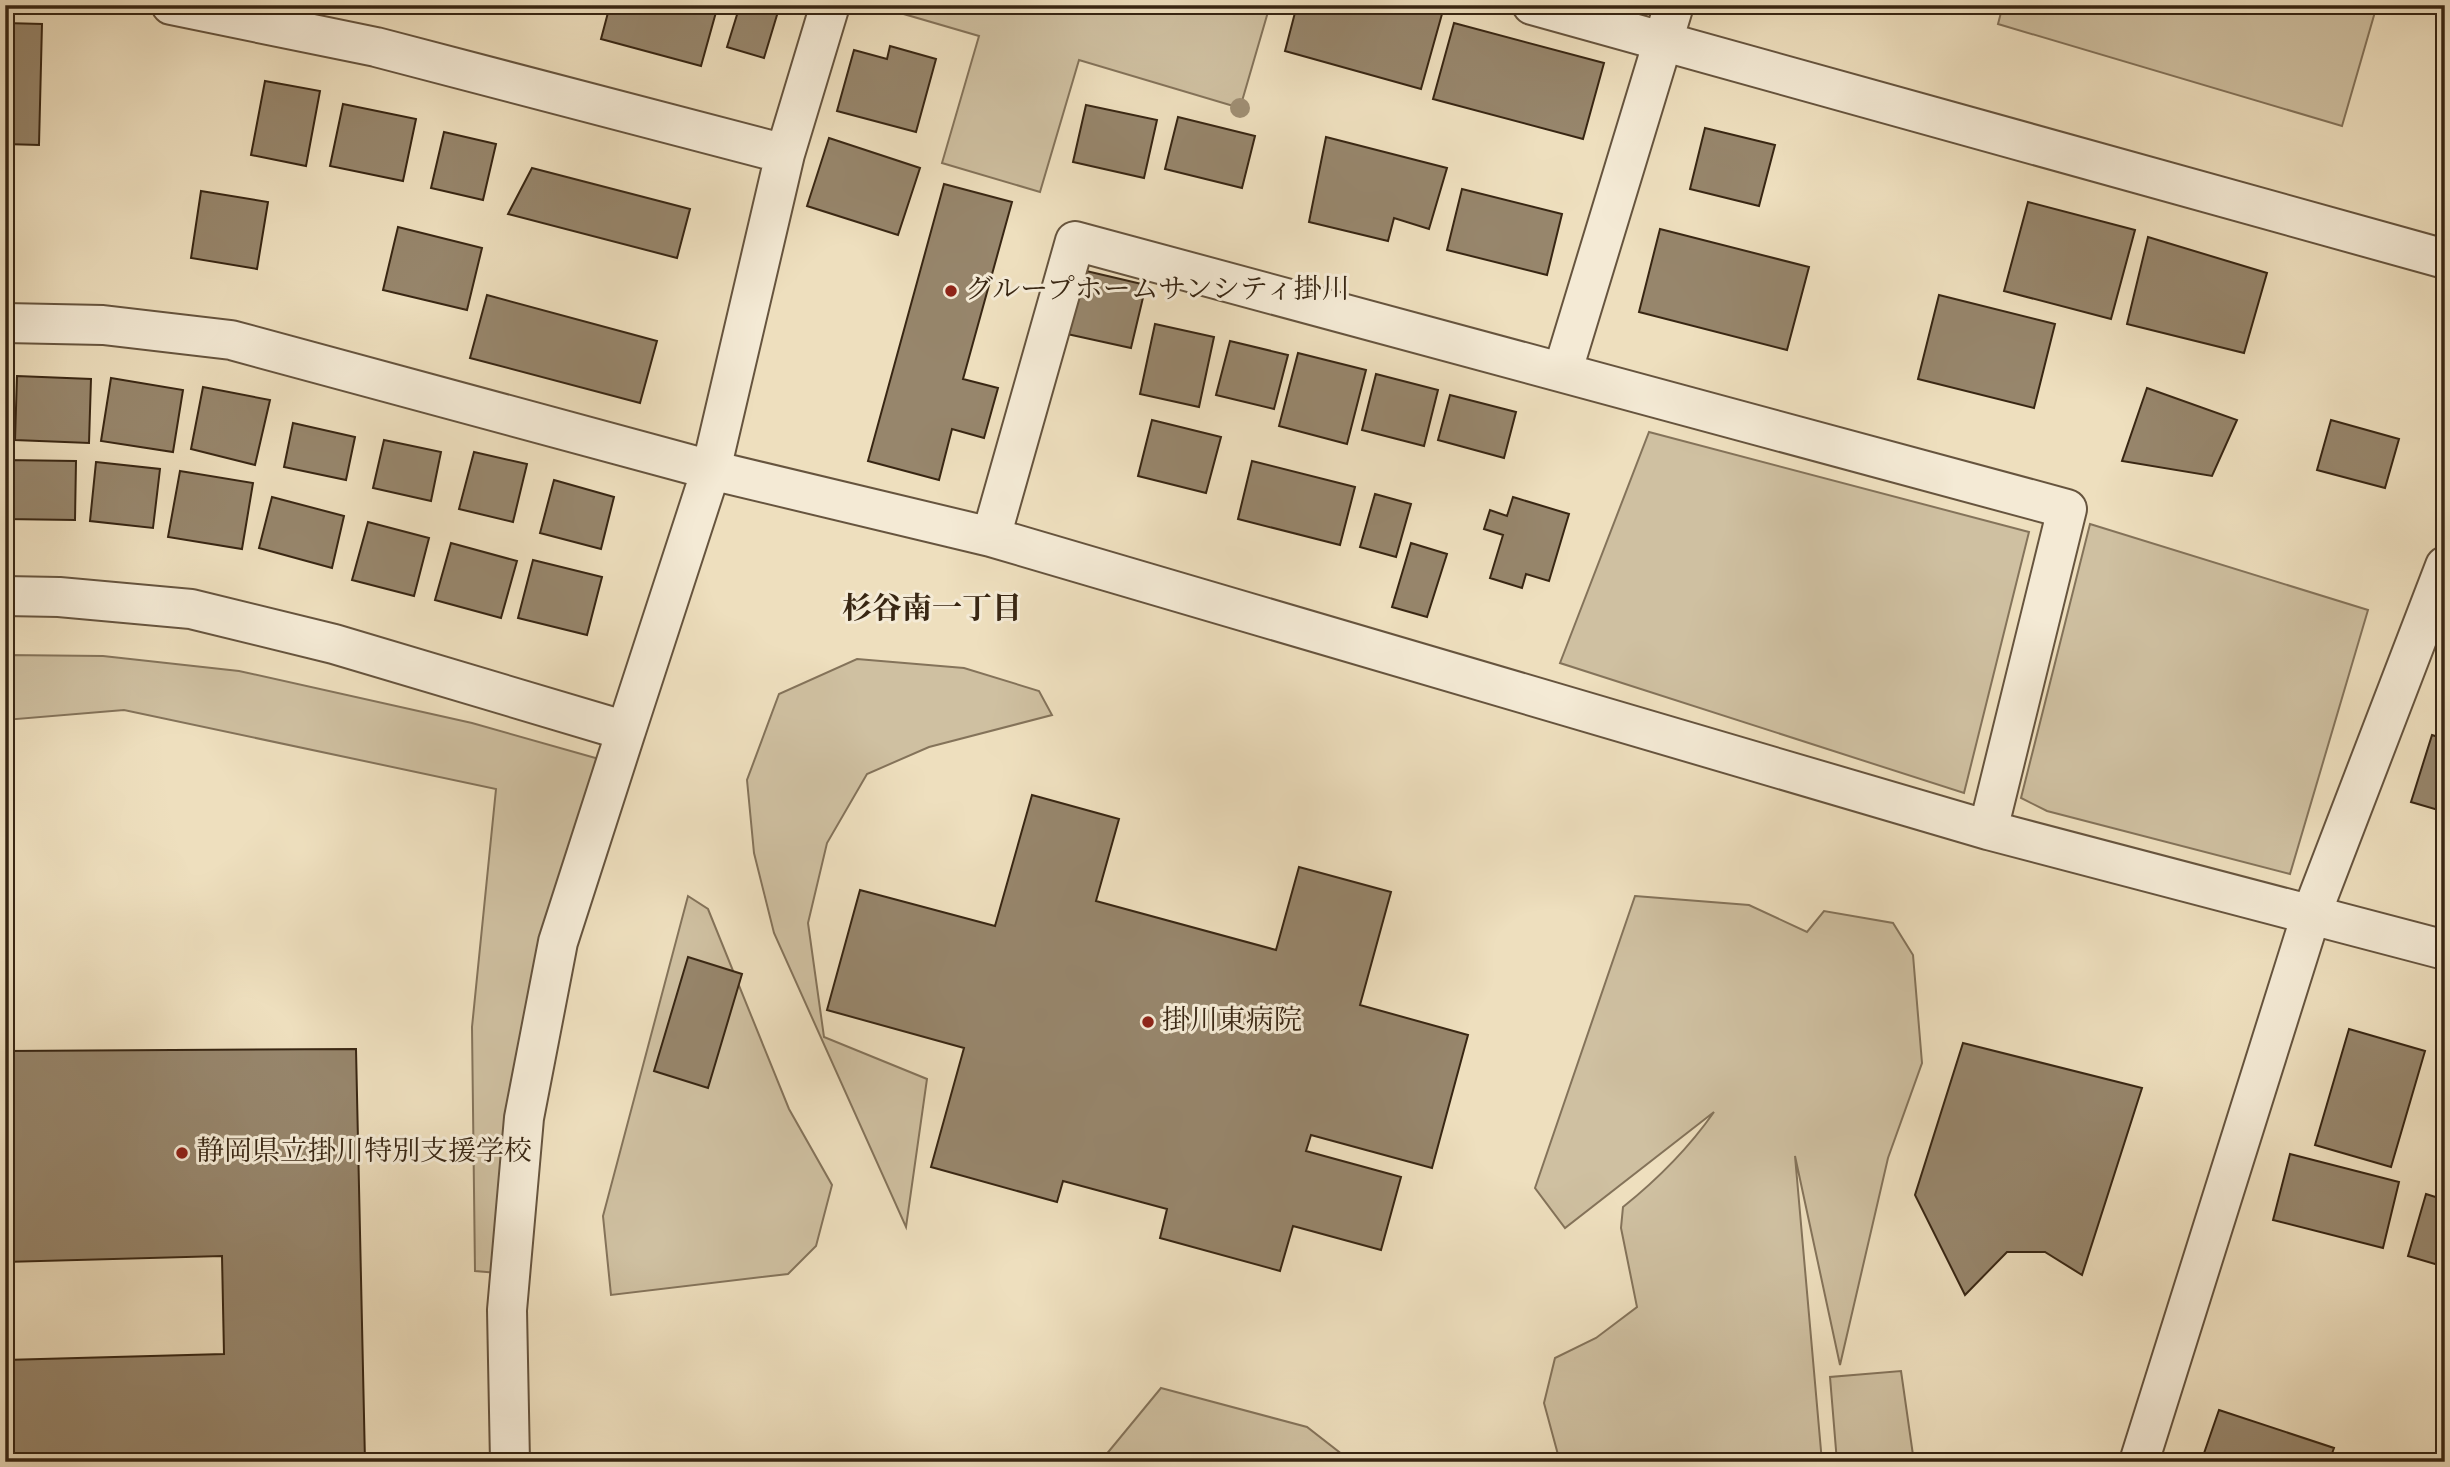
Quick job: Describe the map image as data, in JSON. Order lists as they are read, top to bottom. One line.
{"districts":["杉谷南一丁目"],"places":["グループホームサンシティ掛川","掛川東病院","静岡県立掛川特別支援学校"]}
